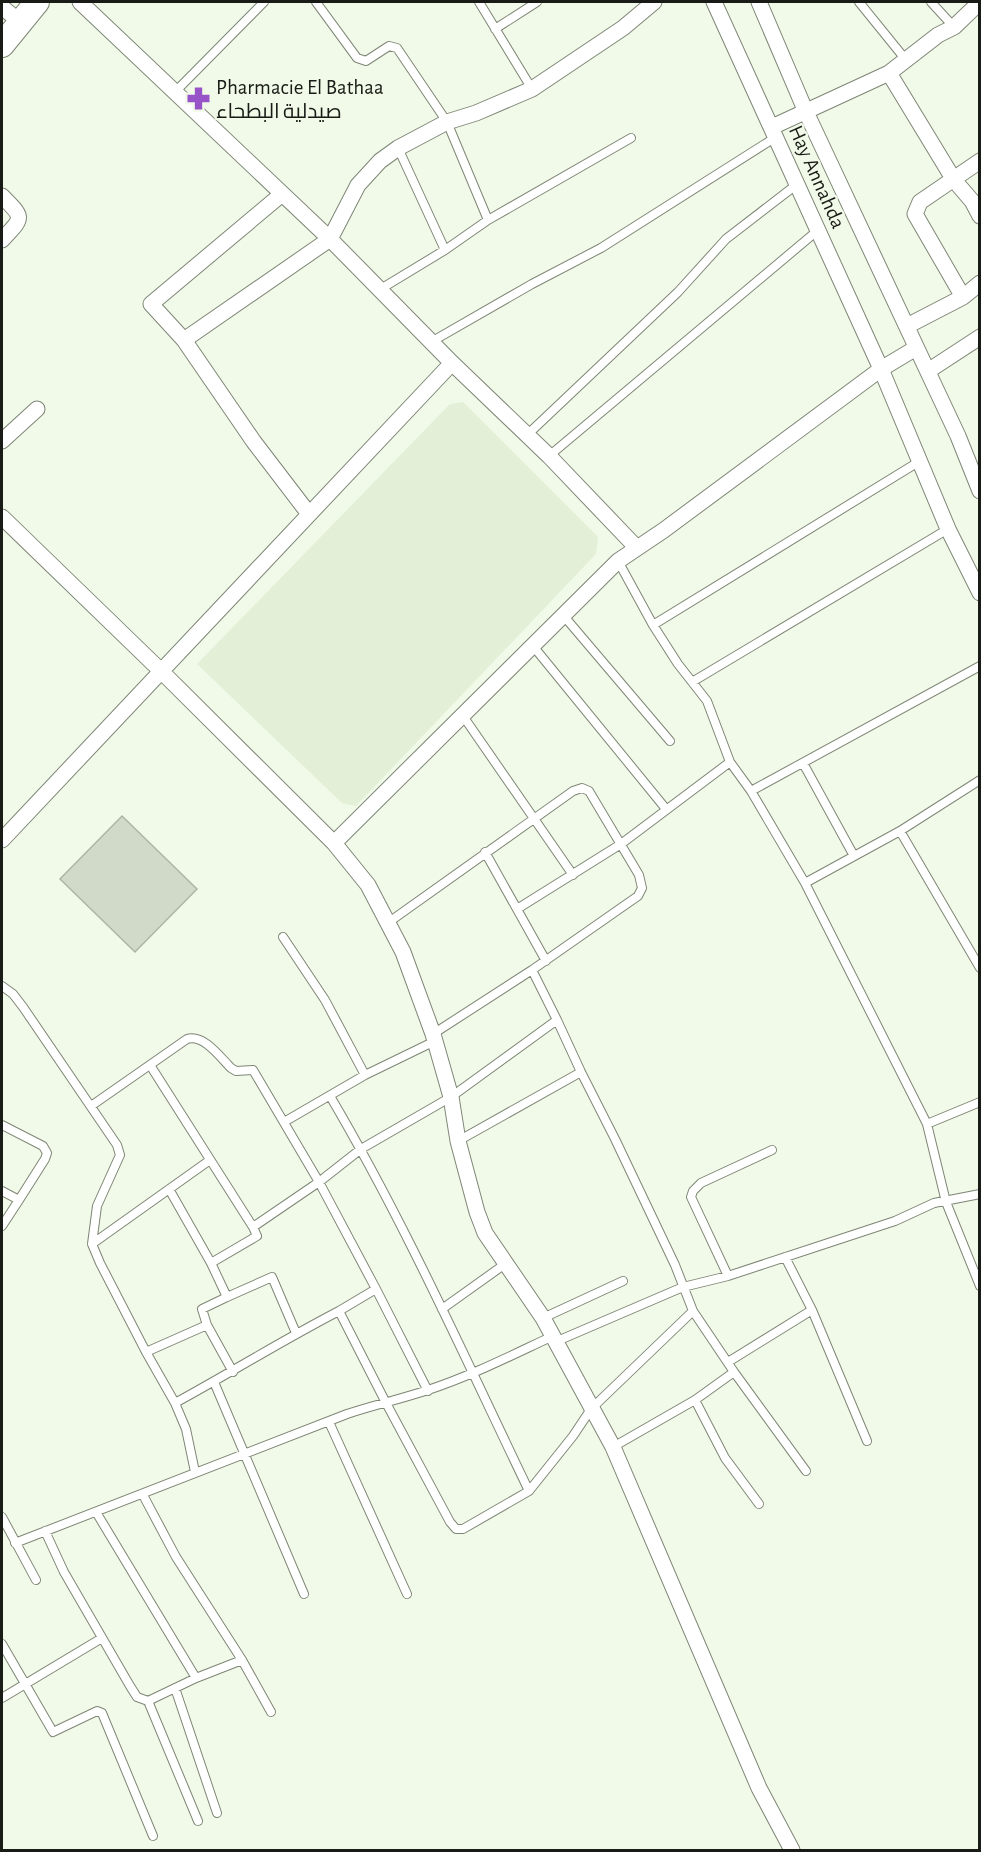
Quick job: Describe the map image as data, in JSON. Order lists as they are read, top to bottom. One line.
{"streets":{"street":["Hay Annahda"]},"places":{"pharmacy":["Pharmacie El Bathaa صيدلية البطحاء"]}}
